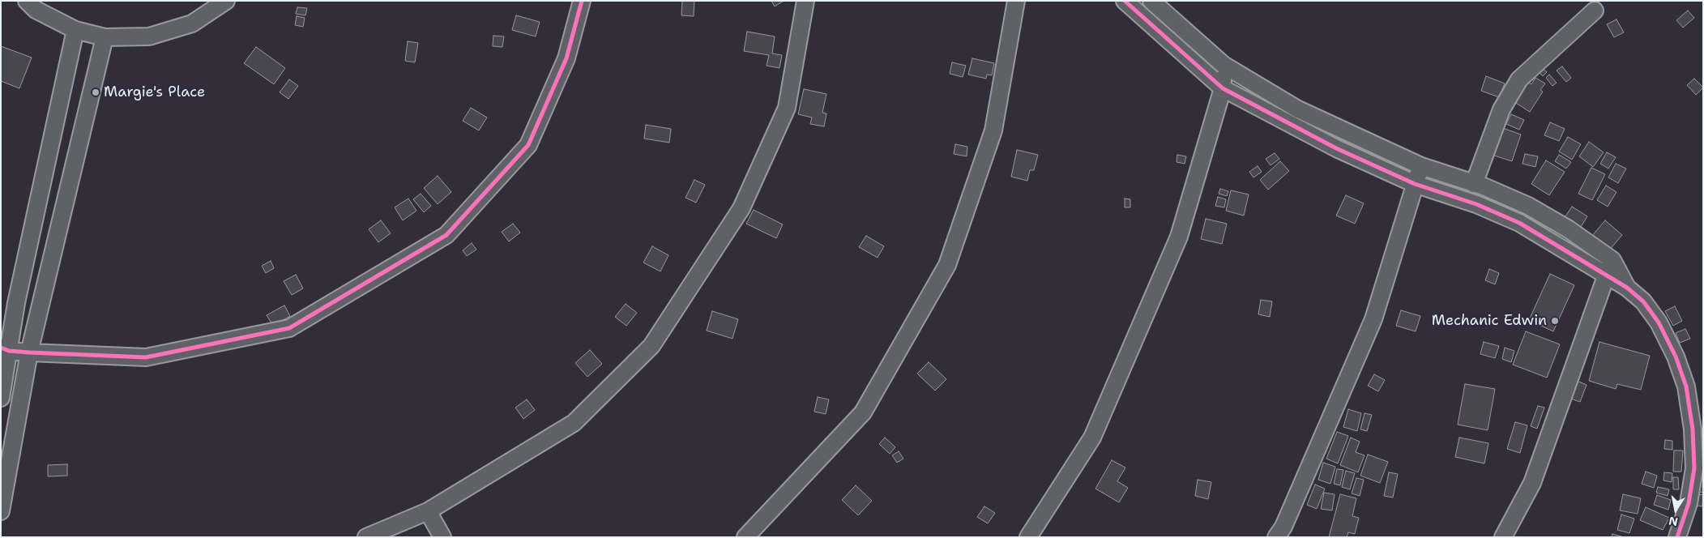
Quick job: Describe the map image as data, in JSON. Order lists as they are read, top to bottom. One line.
{"places":["Margie's Place","Mechanic Edwin"],"north":"bottom"}
